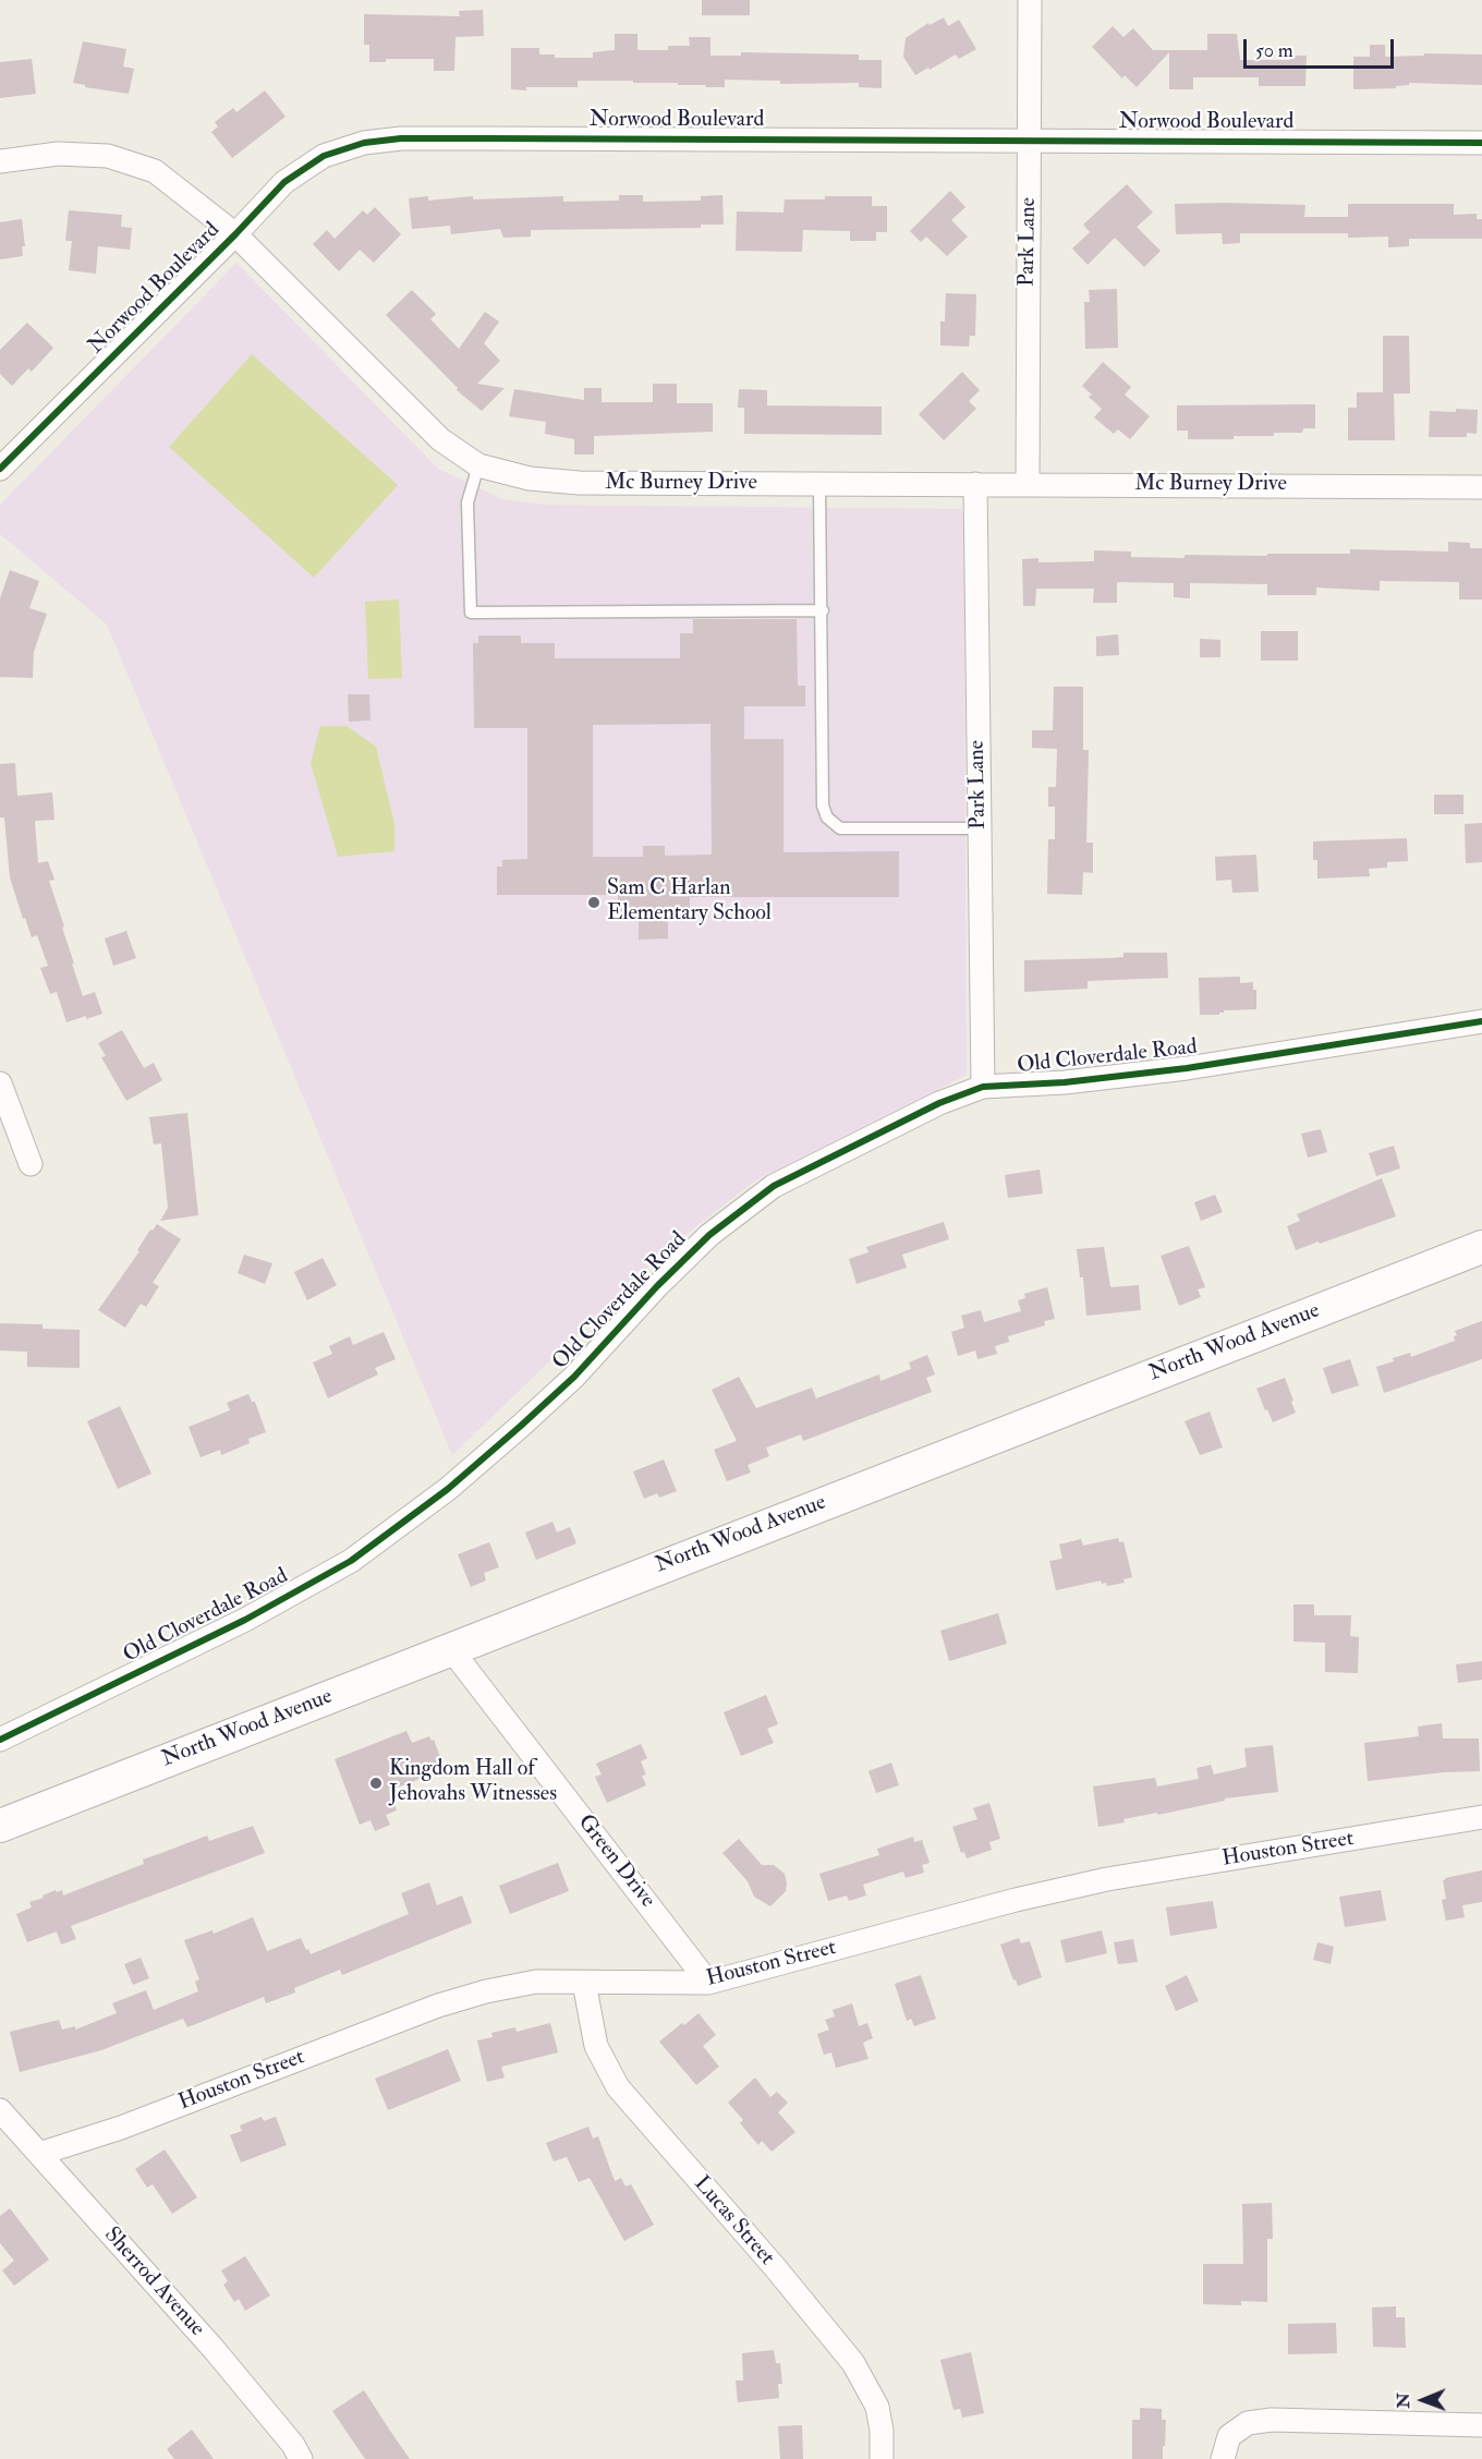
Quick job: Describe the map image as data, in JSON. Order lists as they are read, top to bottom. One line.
{"streets":{"main road":["North Wood Avenue"],"street":["Norwood Boulevard","Park Lane","Mc Burney Drive","Old Cloverdale Road","Houston Street","Green Drive","Lucas Street","Sherrod Avenue"]},"crossings":[["Norwood Boulevard","Park Lane"],["Norwood Boulevard","Mc Burney Drive"],["Park Lane","Mc Burney Drive"],["Park Lane","Old Cloverdale Road"],["North Wood Avenue","Green Drive"],["Houston Street","Green Drive"],["Houston Street","Lucas Street"],["Houston Street","Sherrod Avenue"]],"places":["Sam C Harlan Elementary School","Kingdom Hall of Jehovahs Witnesses"],"scale_bar":"50 m","north":"left"}
